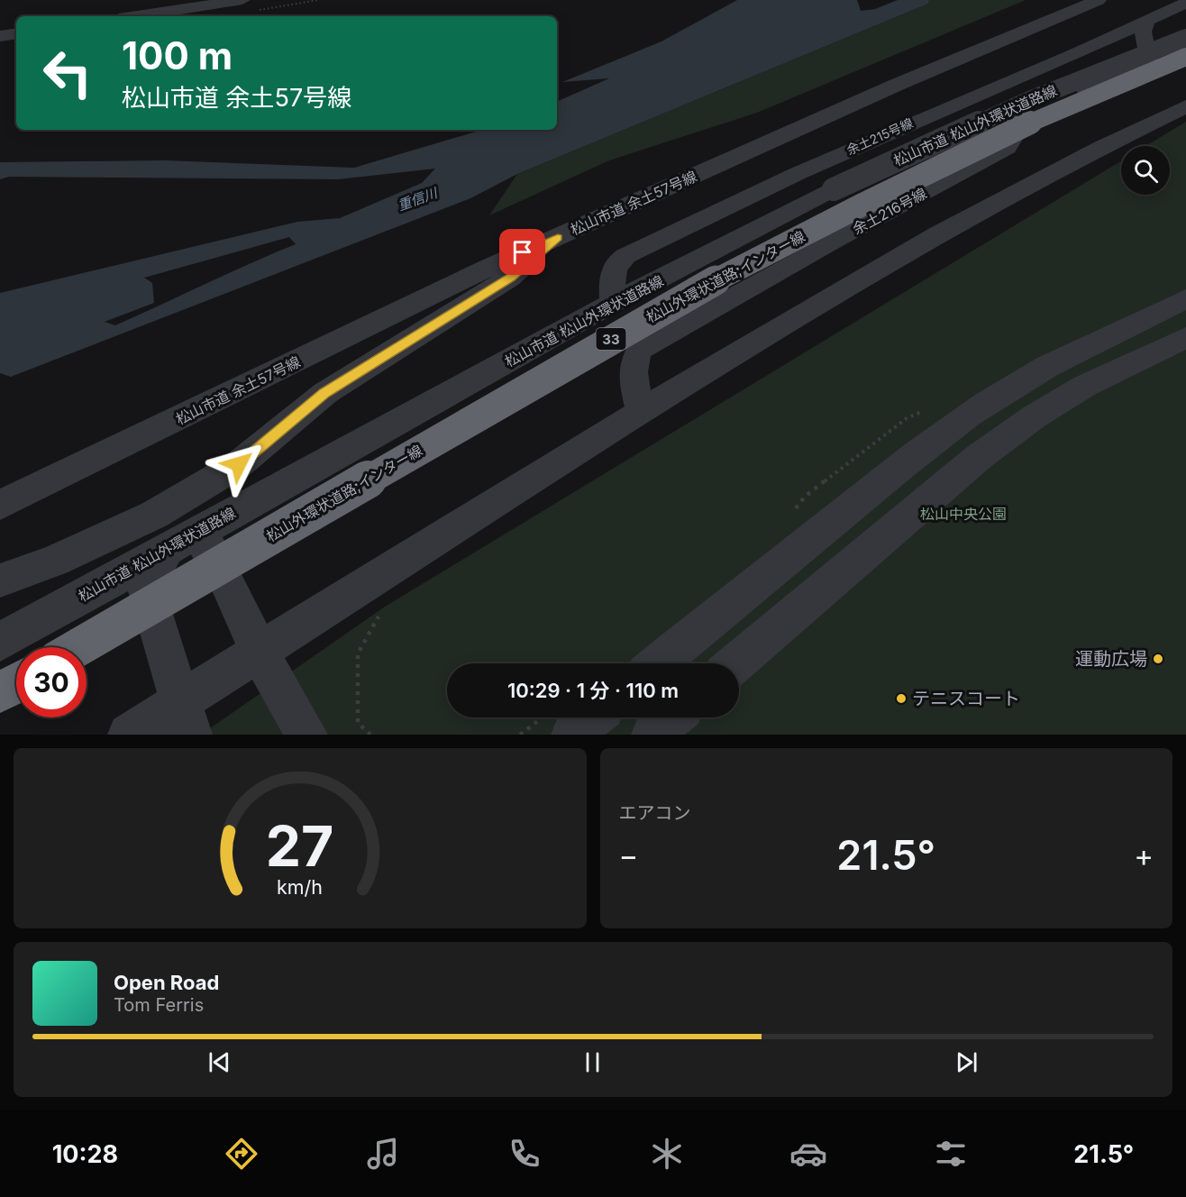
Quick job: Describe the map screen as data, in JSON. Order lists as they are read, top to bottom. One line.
{"streets":{"highway":["松山外環状道路;インター線","33"],"street":["松山市道 松山外環状道路線","余土215号線","松山市道 余土57号線","余土216号線"]},"crossings":[["松山市道 松山外環状道路線","余土215号線"],["余土215号線","余土216号線"]],"water":["重信川"],"parks":["松山中央公園"],"places":["運動広場","テニスコート"],"page":{"turn":["100 m","松山市道 余土57号線"],"limit":"30","trip":"10:29 · 1 分 · 110 m","tile":"エアコン","heat":["−","21.5°","+"],"song":["Open Road","Tom Ferris"],"tabs":["10:28","21.5°"],"gauge":["27","km/h"]}}
